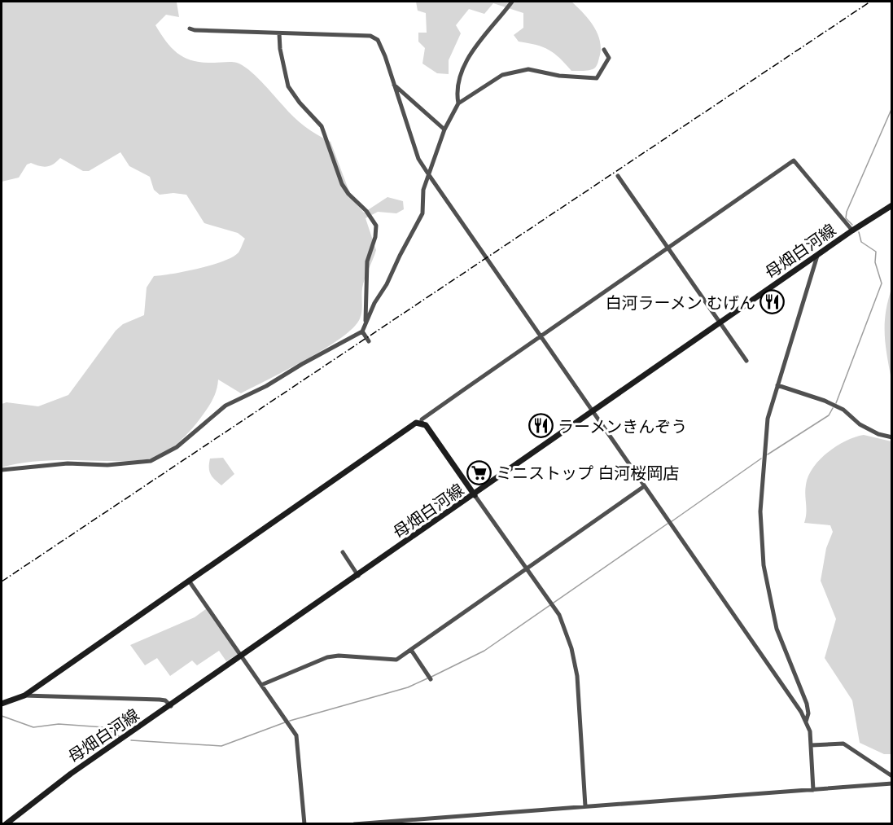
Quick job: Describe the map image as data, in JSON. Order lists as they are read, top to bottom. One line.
{"streets":{"main road":["母畑白河線"]},"places":{"restaurant":["白河ラーメン むげん","ラーメンきんぞう"],"supermarket":["ミニストップ 白河桜岡店"]}}
